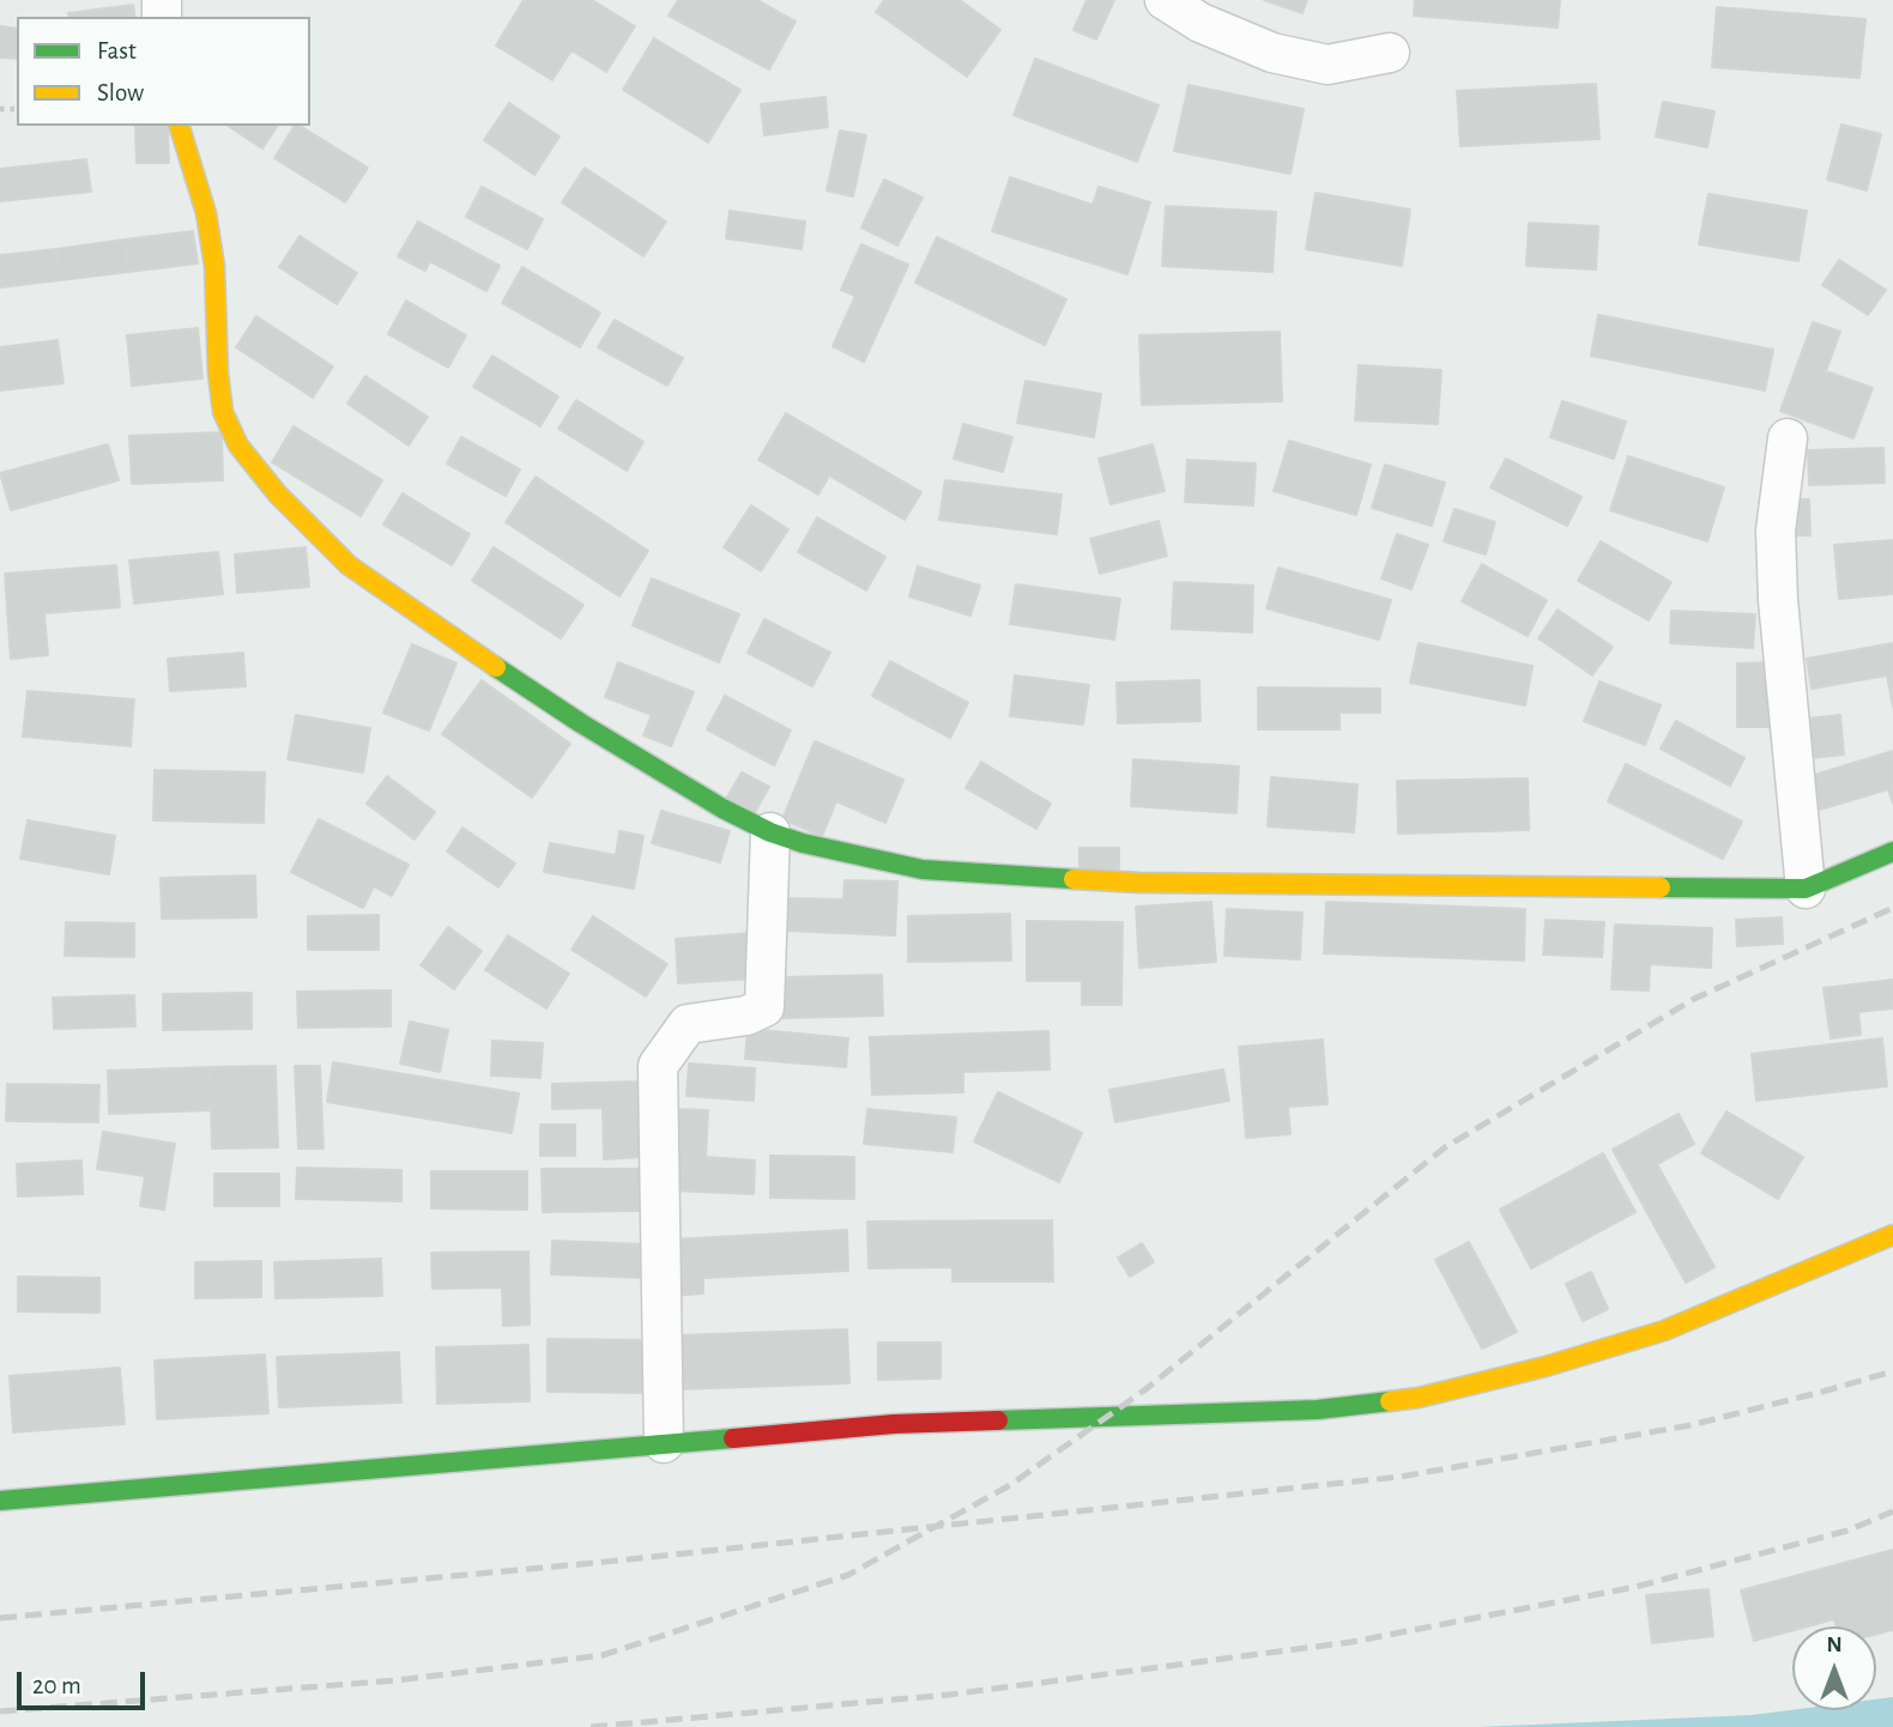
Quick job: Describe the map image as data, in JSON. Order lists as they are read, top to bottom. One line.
{"legend":["Fast","Slow"],"scale_bar":"20 m","north":"top"}
